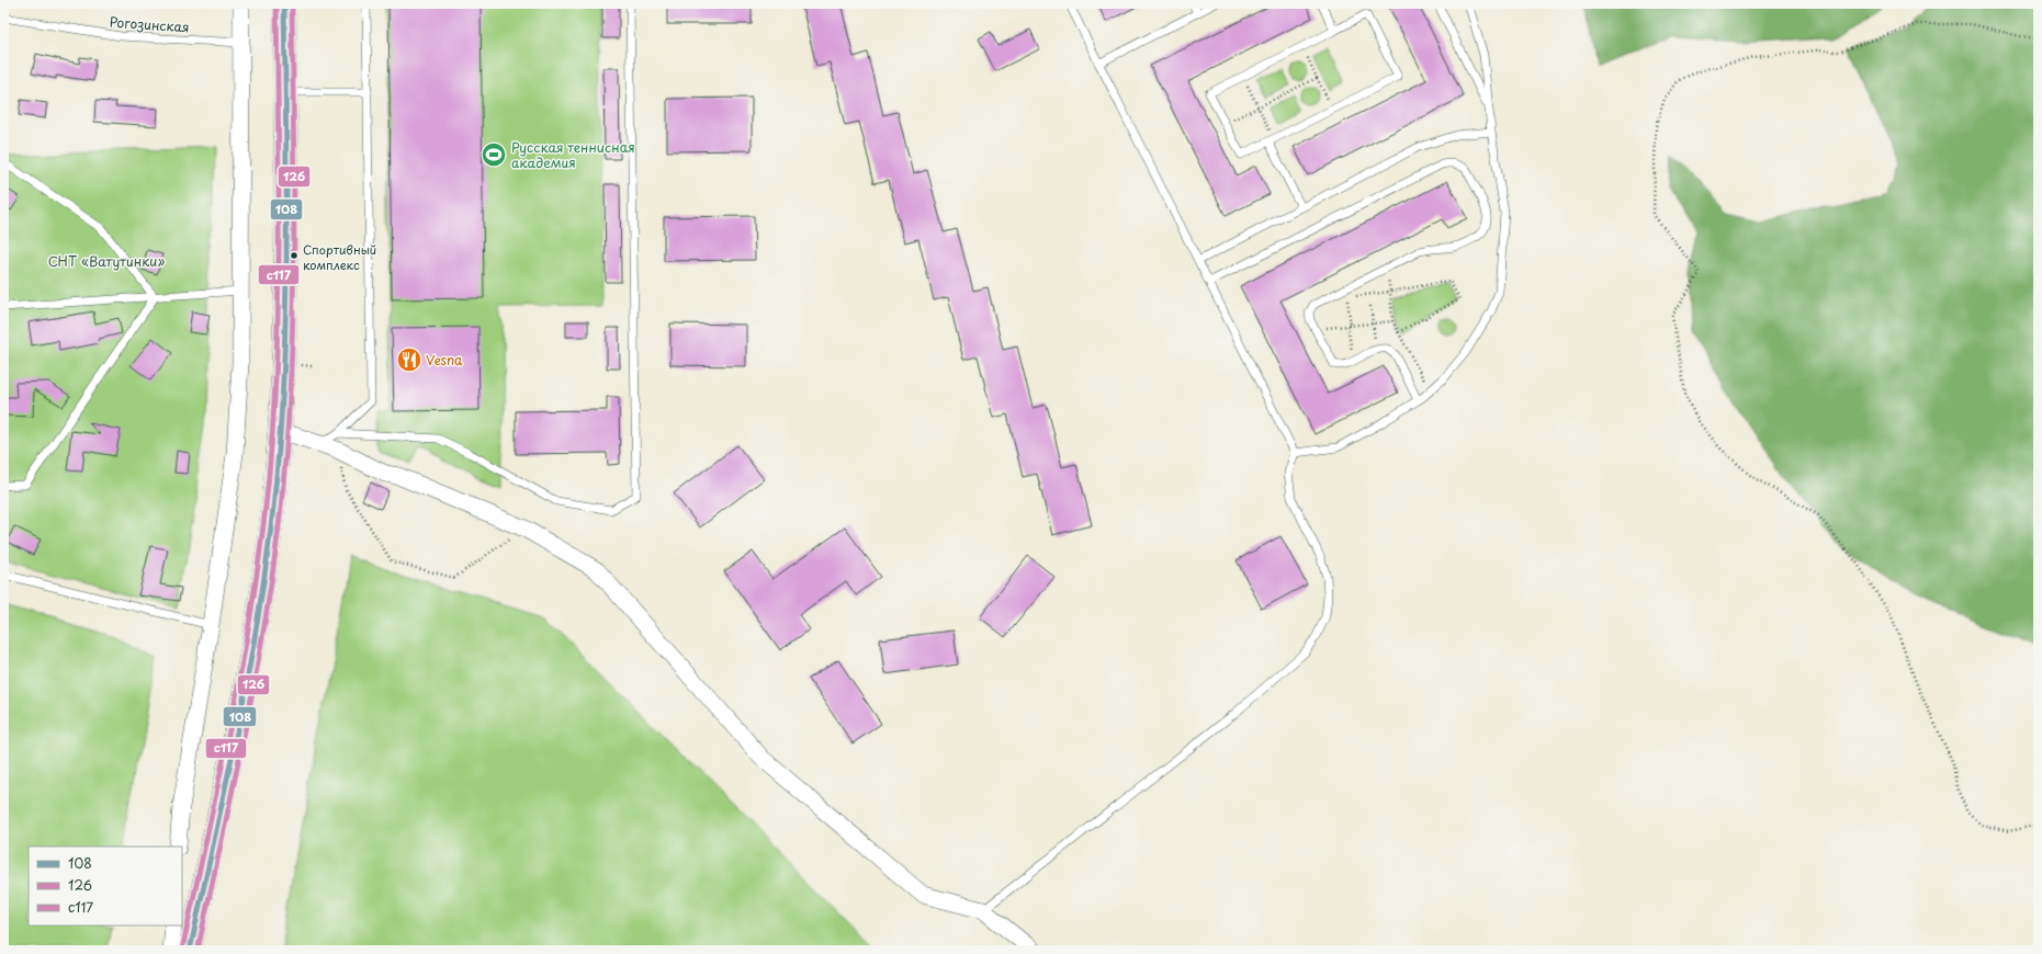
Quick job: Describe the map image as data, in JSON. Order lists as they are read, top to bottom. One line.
{"streets":{"lane":["Рогозинская"]},"parks":["СНТ «Ватутинки»"],"places":{"sports":["Русская теннисная академия"],"other":["Спортивный комплекс"],"restaurant":["Vesna"]},"lines":["transit line 108","transit line 126","transit line с117"],"legend":["108","126","с117"]}
